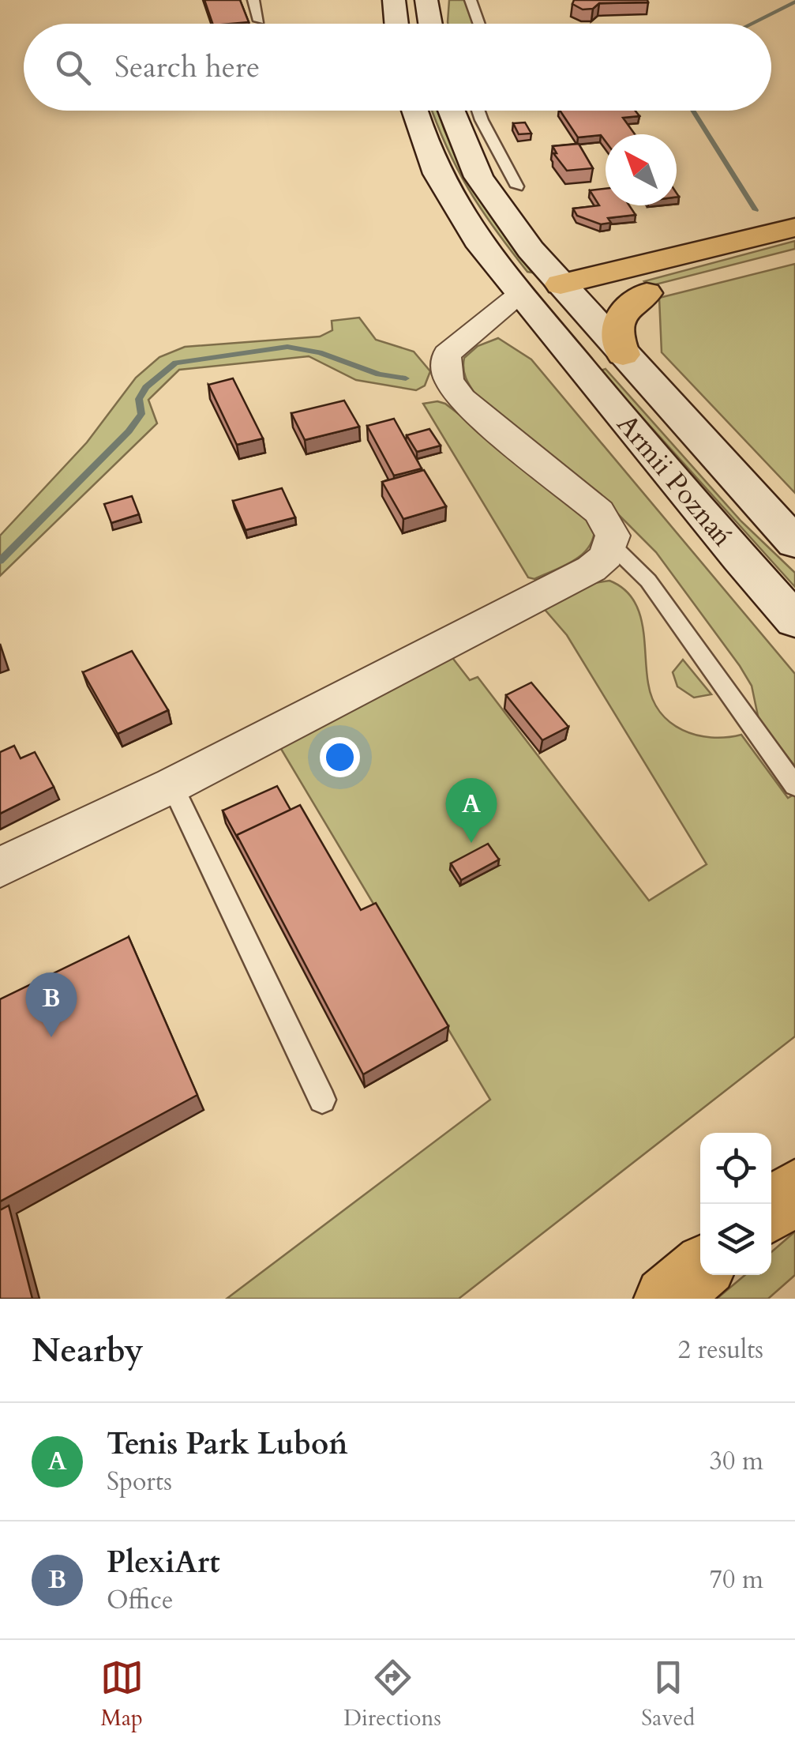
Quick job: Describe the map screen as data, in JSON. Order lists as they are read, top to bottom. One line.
{"streets":{"main road":["Armii Poznań"]},"north":"top left","page":{"search":"Search here","pins":["A","B"],"heading":["Nearby","2 results"],"list":[{"mark":"A","name":"Tenis Park Luboń","note":"Sports","value":"30 m"},{"mark":"B","name":"PlexiArt","note":"Office","value":"70 m"}],"nav":["Map","Directions","Saved"]}}
